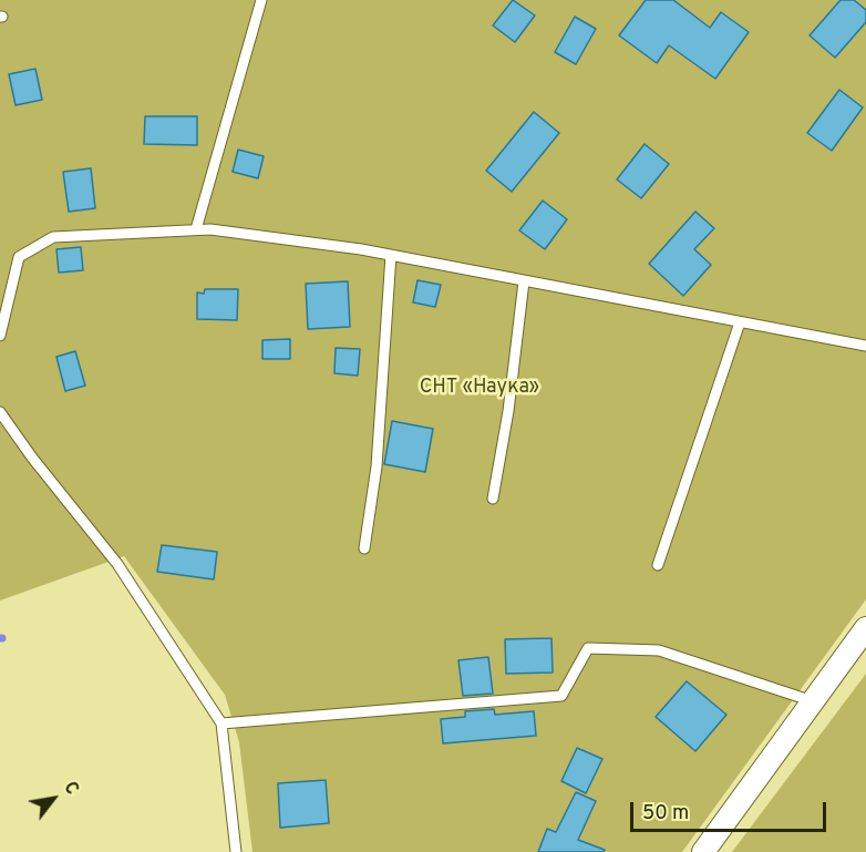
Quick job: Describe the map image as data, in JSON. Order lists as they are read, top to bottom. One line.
{"parks":["СНТ «Наука»"],"scale_bar":"50 m","north":"top right"}
